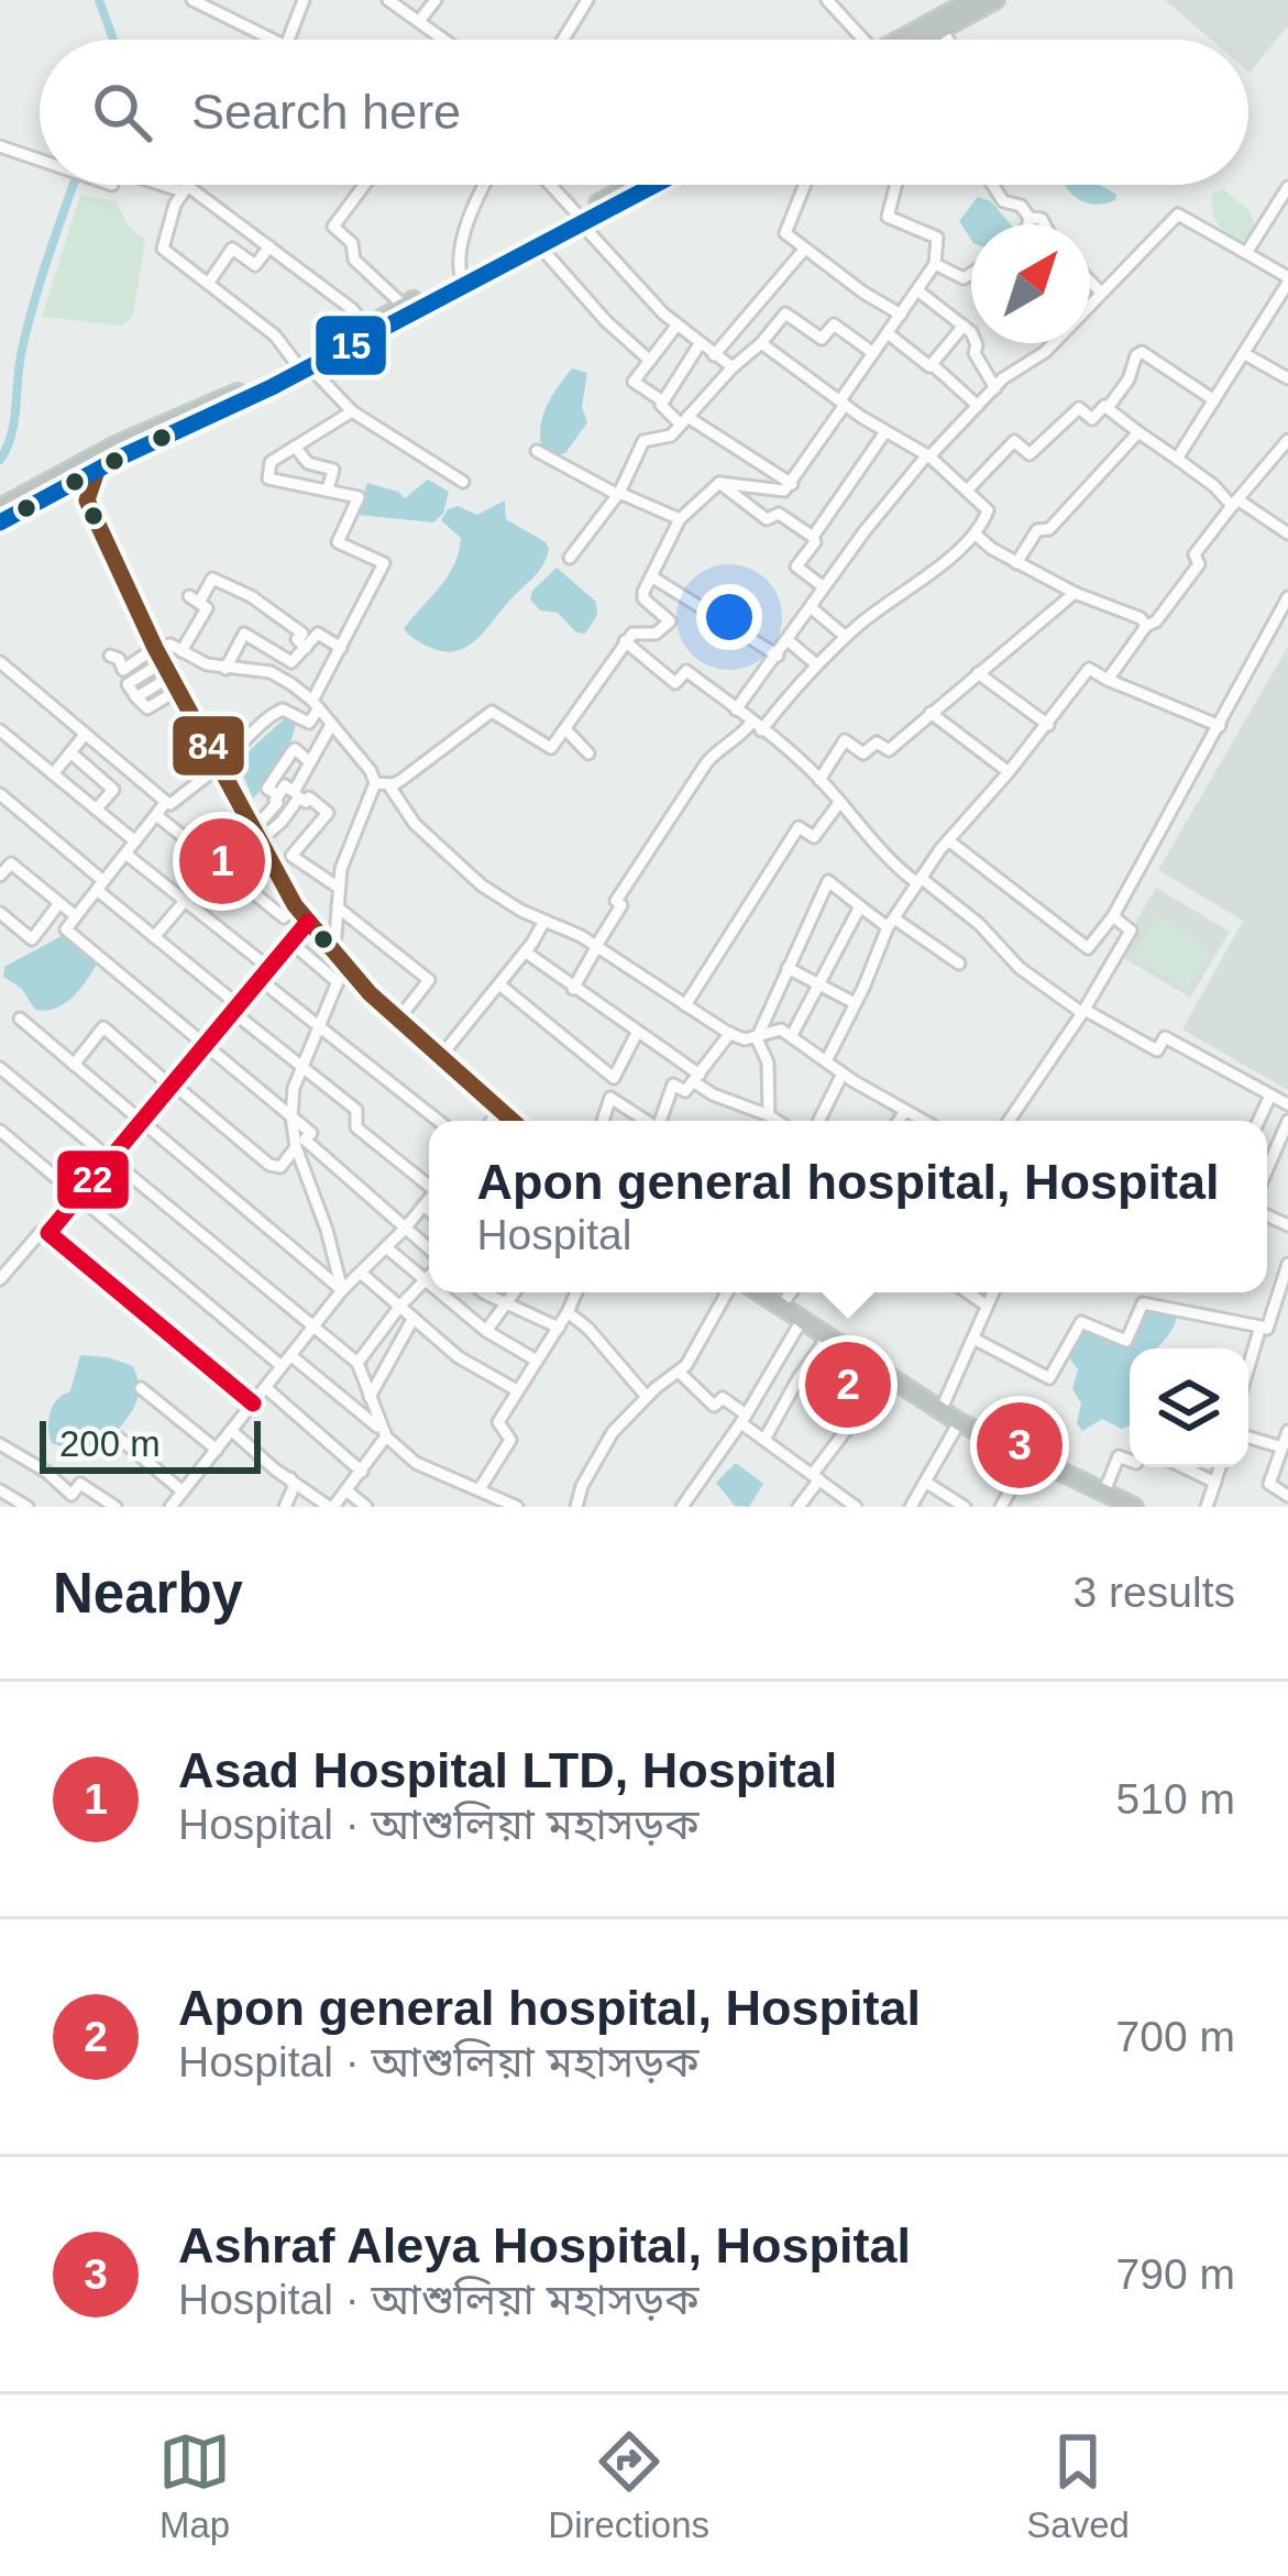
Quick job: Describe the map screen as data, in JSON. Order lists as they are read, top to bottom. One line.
{"lines":["transit line 15","transit line 84","transit line 22"],"scale_bar":"200 m","north":"top right","page":{"search":"Search here","pins":["1","2","3"],"popup":["Apon general hospital, Hospital","Hospital"],"scale":"200 m","heading":["Nearby","3 results"],"list":[{"mark":"1","name":"Asad Hospital LTD, Hospital","note":"Hospital · আশুলিয়া মহাসড়ক","value":"510 m"},{"mark":"2","name":"Apon general hospital, Hospital","note":"Hospital · আশুলিয়া মহাসড়ক","value":"700 m"},{"mark":"3","name":"Ashraf Aleya Hospital, Hospital","note":"Hospital · আশুলিয়া মহাসড়ক","value":"790 m"}],"nav":["Map","Directions","Saved"]}}
